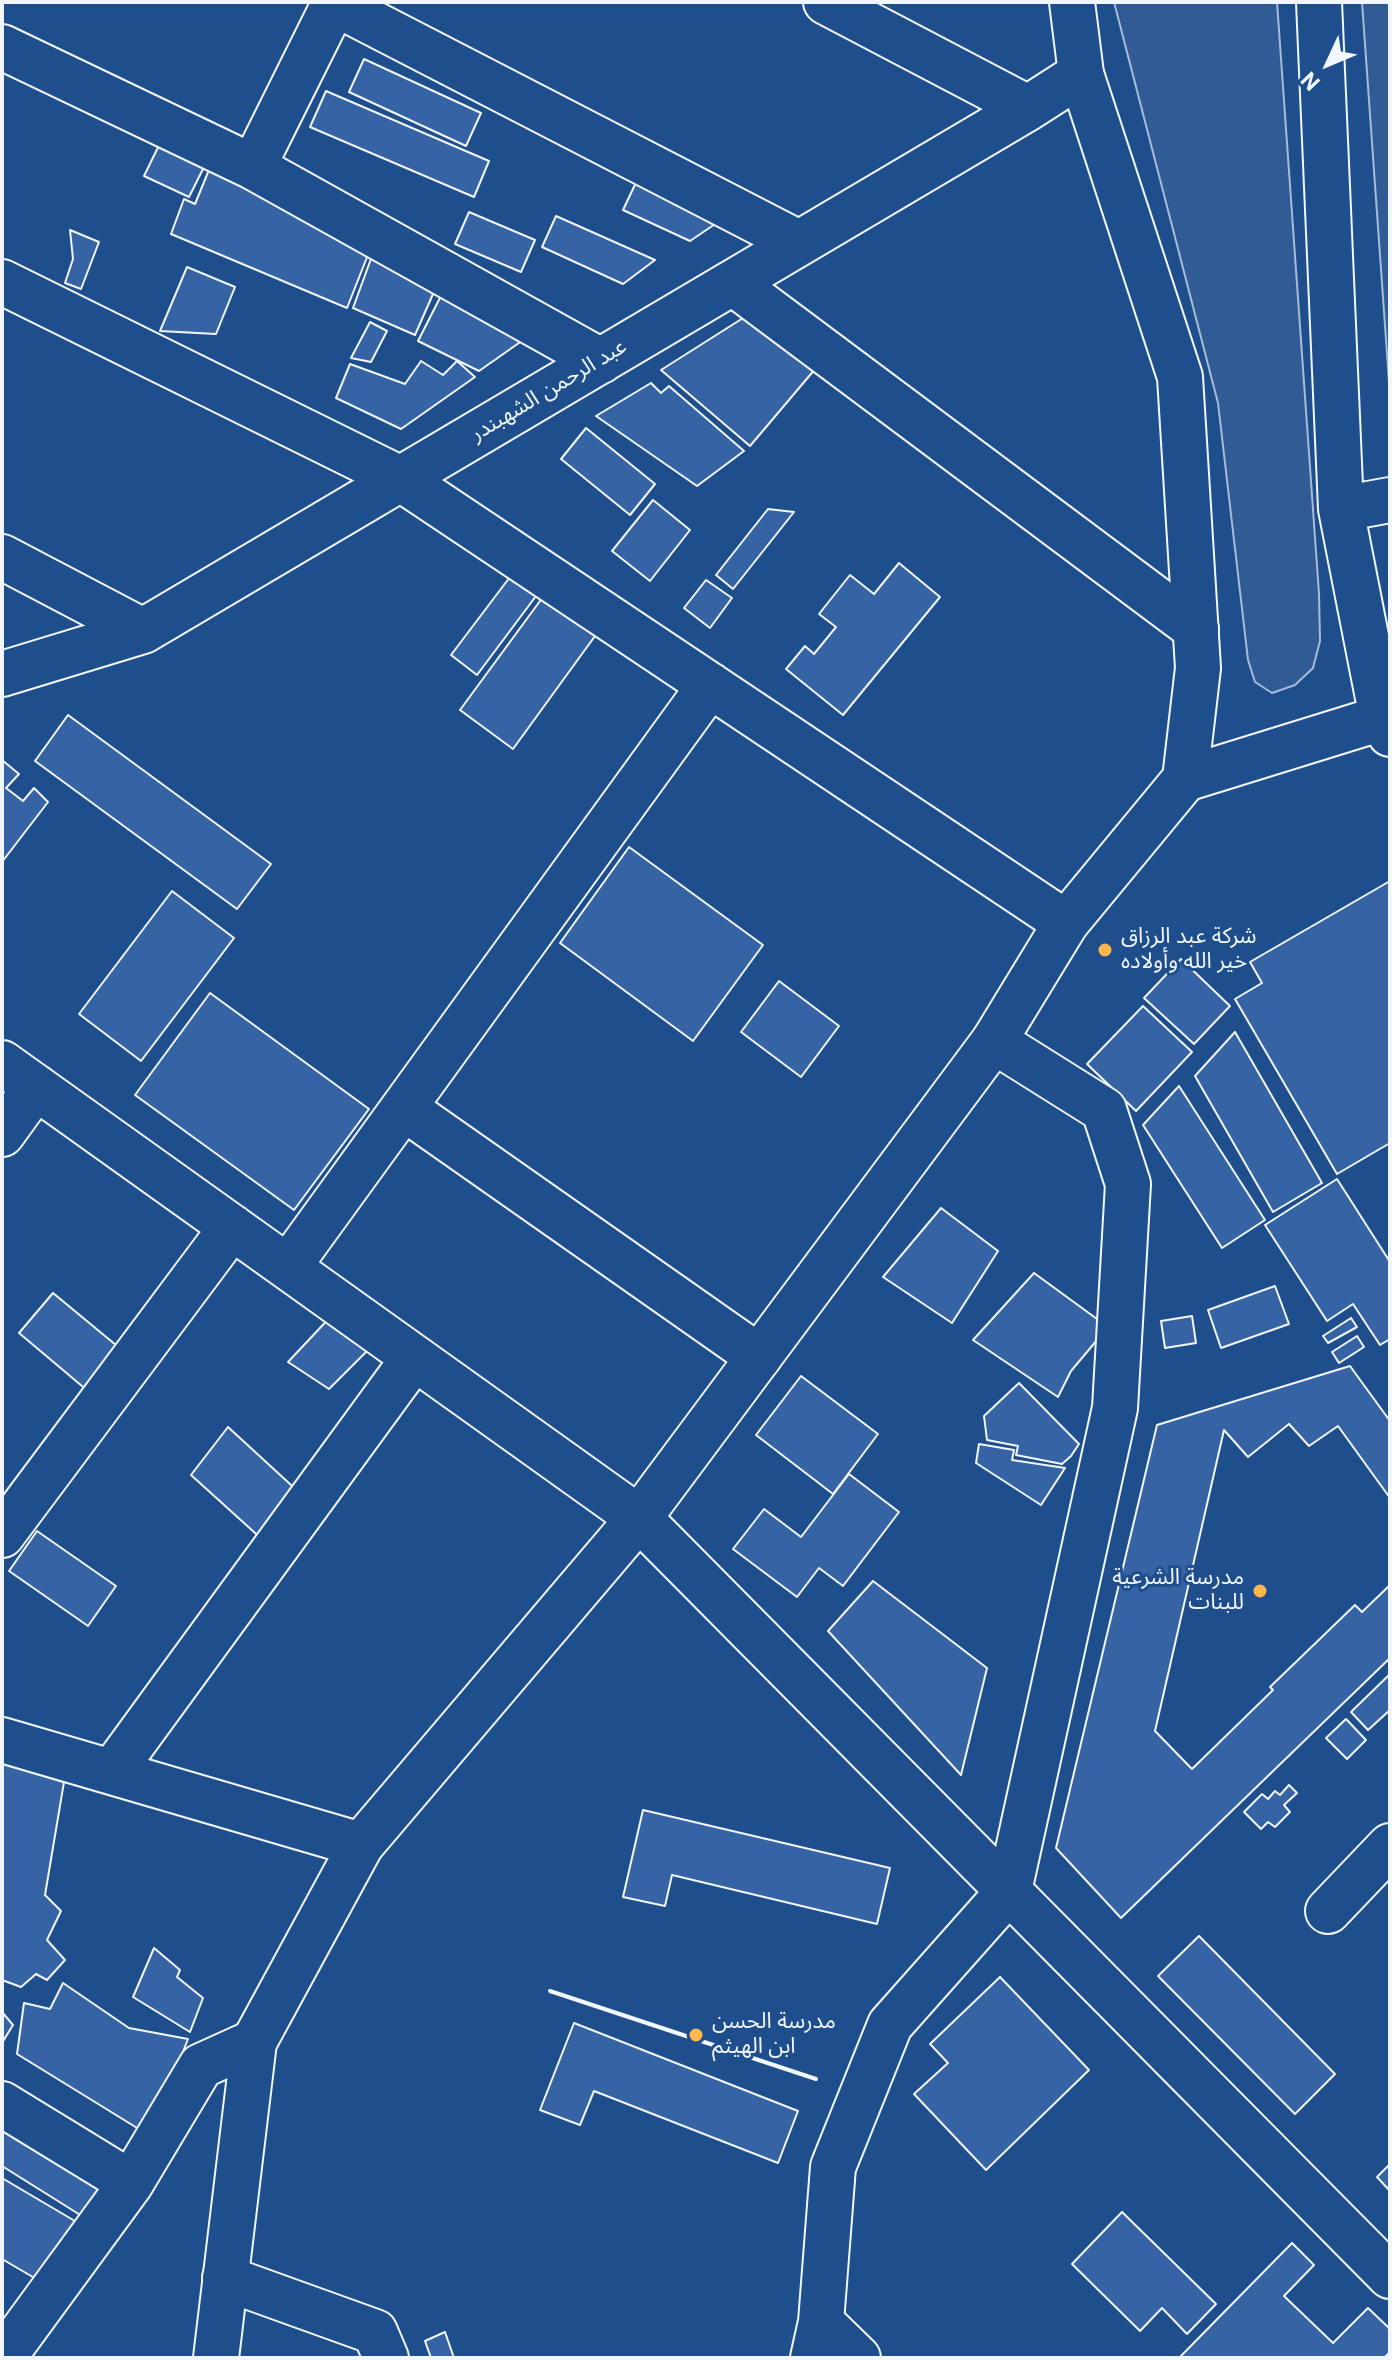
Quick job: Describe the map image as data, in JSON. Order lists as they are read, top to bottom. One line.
{"streets":{"street":["عبد الرحمن الشهبندر"]},"places":["شركة عبد الرزاق خير الله وأولاده","مدرسة الشرعية للبنات","مدرسة الحسن ابن الهيثم"],"north":"bottom left"}
